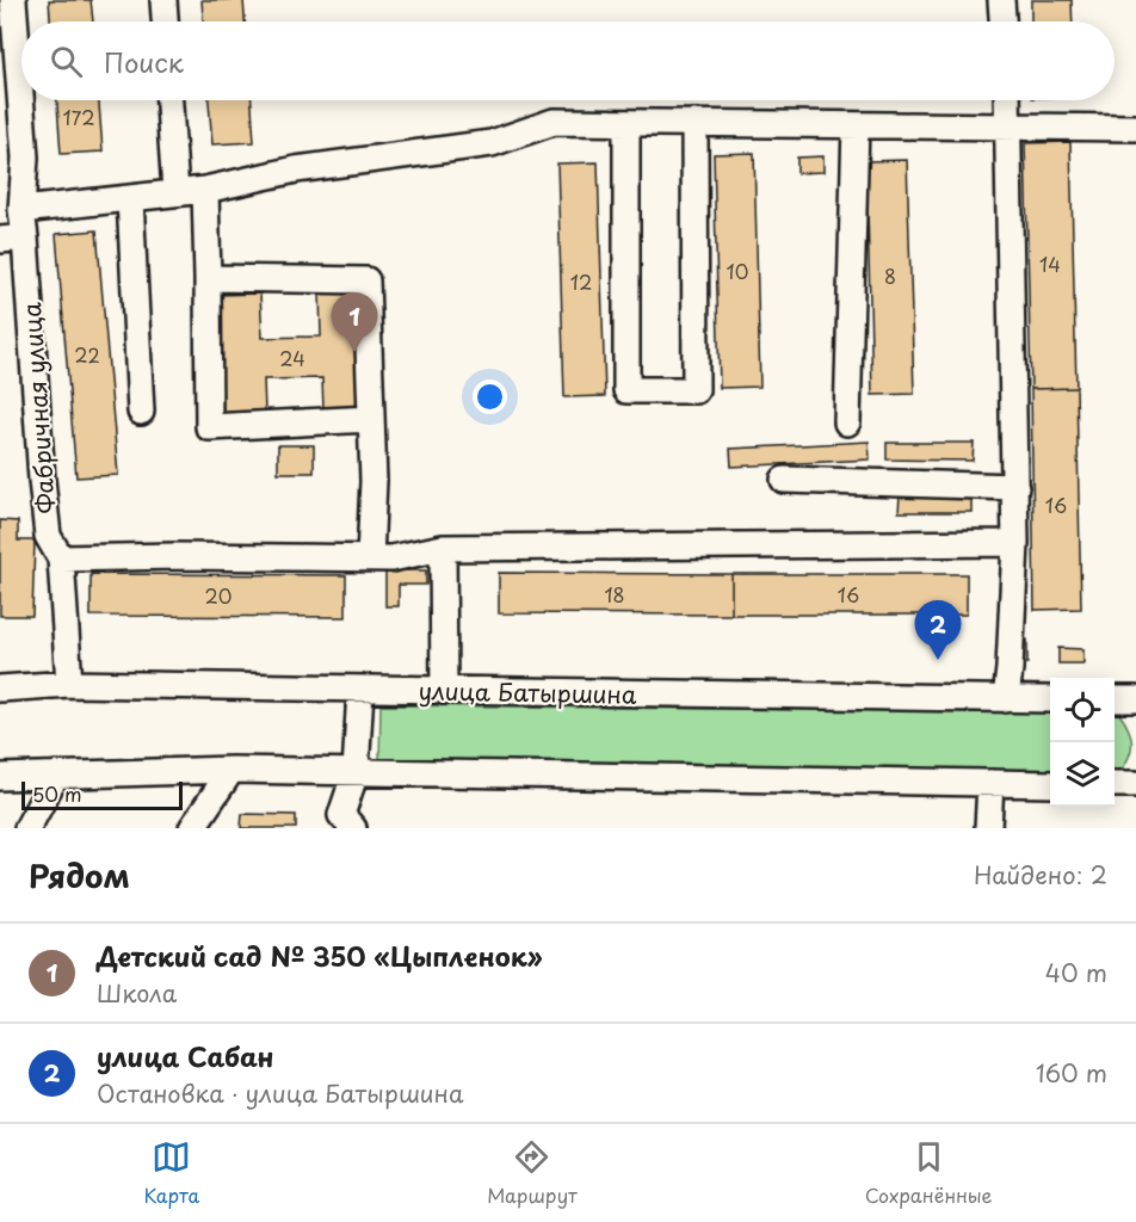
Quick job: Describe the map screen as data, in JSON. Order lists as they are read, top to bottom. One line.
{"streets":{"street":["Фабричная улица","улица Батыршина"]},"crossings":[["Фабричная улица","улица Батыршина"]],"house_numbers":["172","14","10","8","12","22","24","16","18","16","20"],"scale_bar":"50 m","page":{"search":"Поиск","pins":["1","2"],"scale":"50 m","heading":["Рядом","Найдено: 2"],"list":[{"mark":"1","name":"Детский сад № 350 «Цыпленок»","note":"Школа","value":"40 m"},{"mark":"2","name":"улица Сабан","note":"Остановка · улица Батыршина","value":"160 m"}],"nav":["Карта","Маршрут","Сохранённые"]}}
